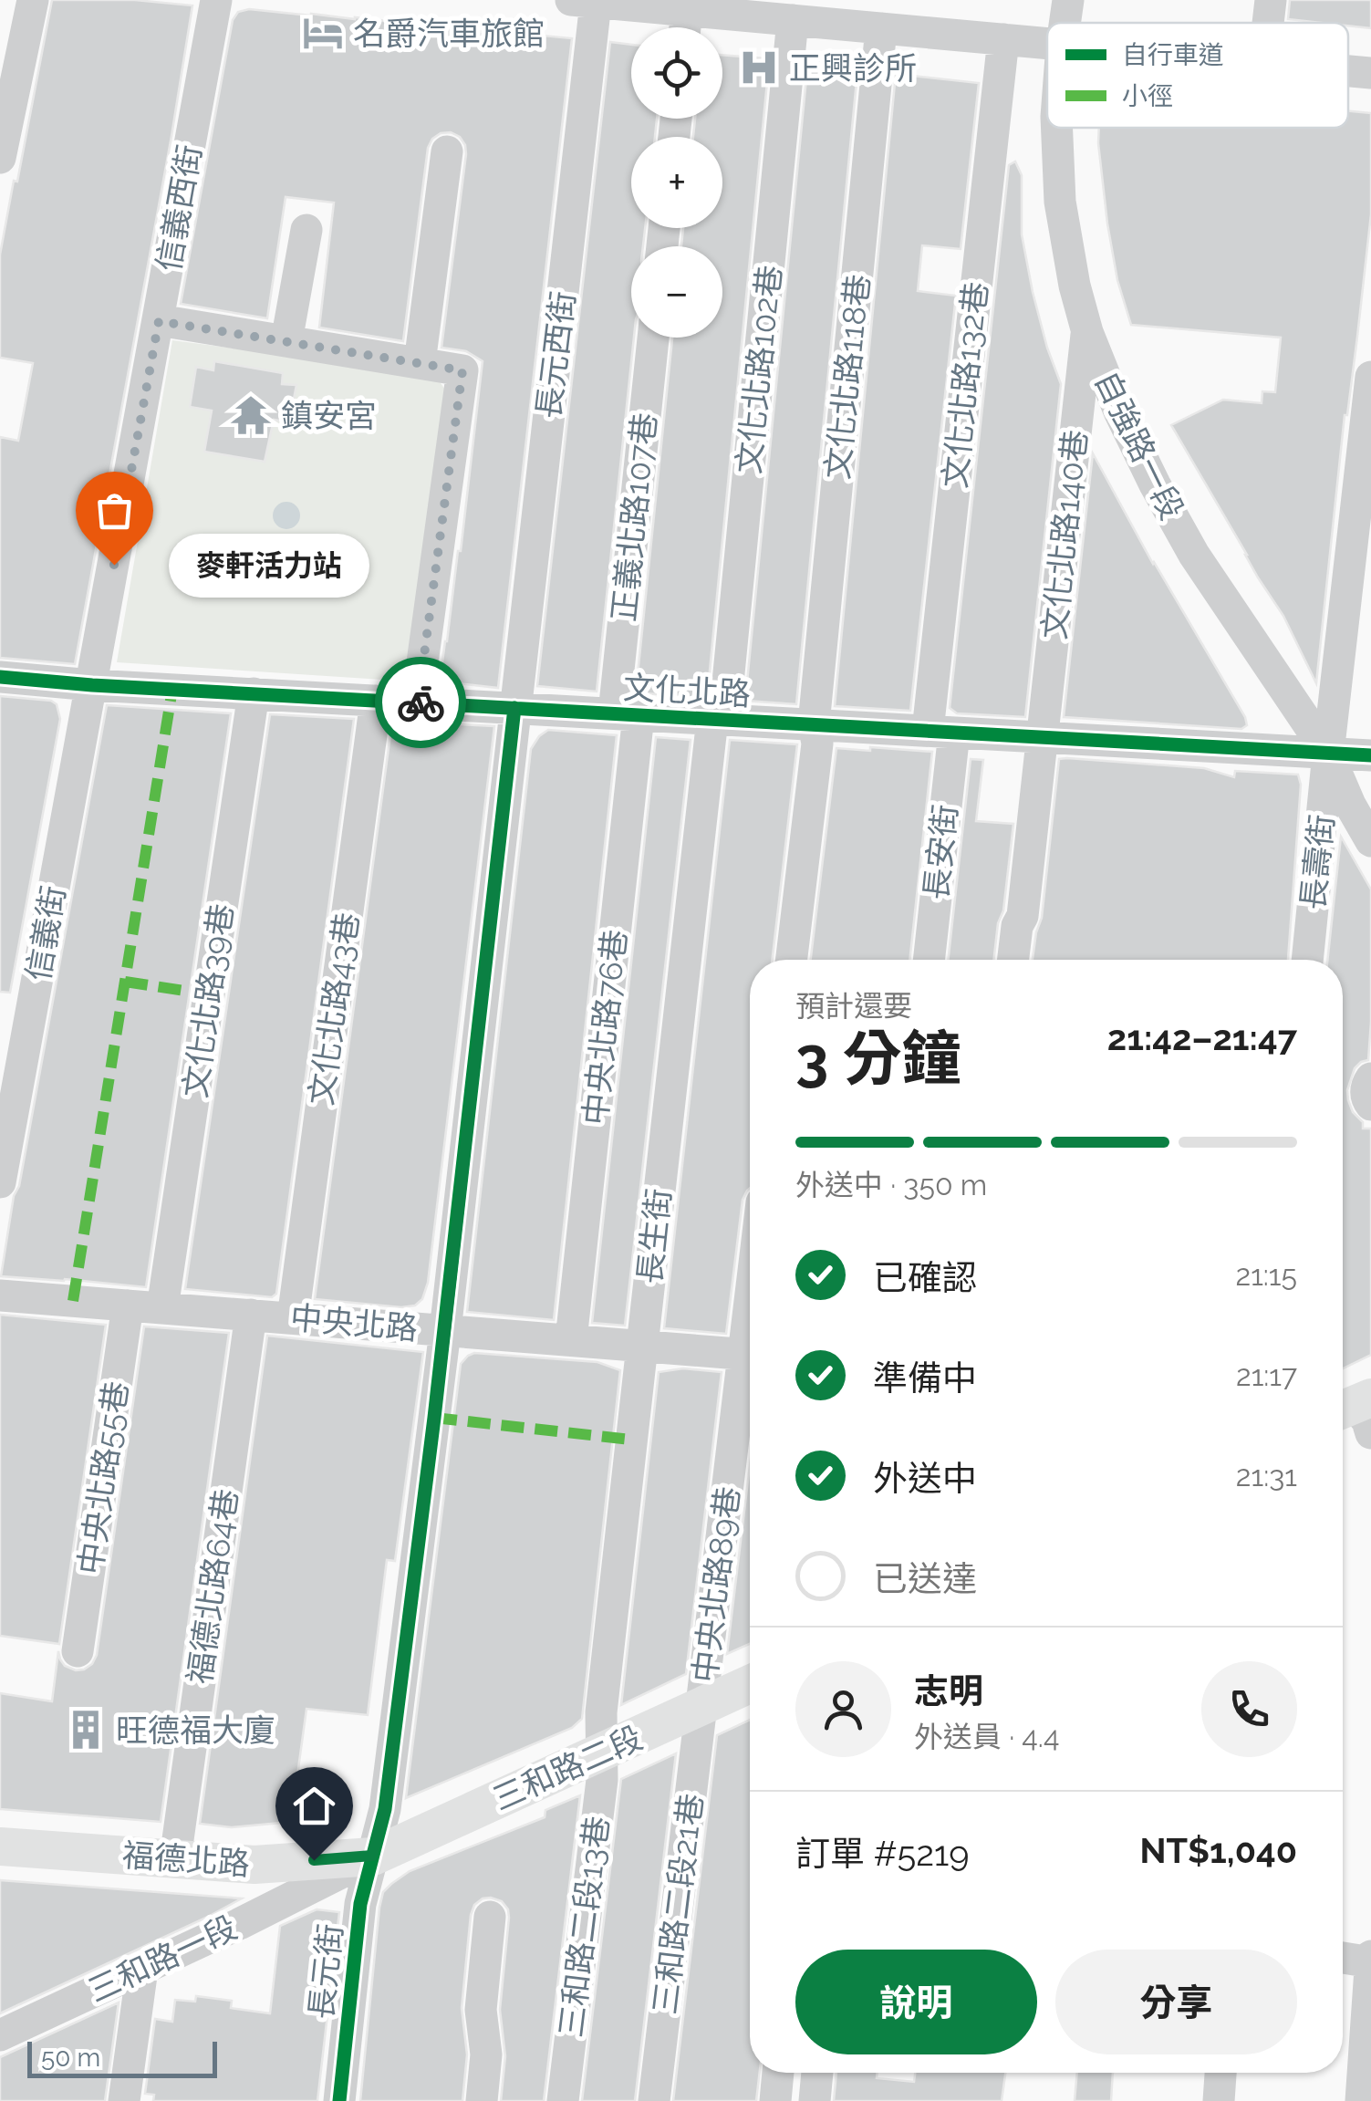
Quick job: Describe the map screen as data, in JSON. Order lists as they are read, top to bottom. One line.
{"streets":{"main road":["三和路二段","福德北路"],"street":["信義西街","長元西街","文化北路102巷","文化北路118巷","文化北路132巷","自強路一段","正義北路107巷","文化北路140巷","文化北路","長安街","長壽街","信義街","文化北路39巷","文化北路43巷","中央北路76巷","長生街","中央北路","中央北路55巷","中央北路89巷","福德北路64巷","三和路二段21巷","三和路二段13巷","三和路一段","長元街"]},"crossings":[["信義西街","文化北路"],["信義西街","信義街"],["長元西街","文化北路"],["長元西街","長元街"],["文化北路102巷","文化北路"],["文化北路102巷","長生街"],["文化北路118巷","文化北路"],["文化北路132巷","文化北路"],["文化北路132巷","長安街"],["自強路一段","文化北路140巷"],["自強路一段","文化北路"],["自強路一段","長壽街"],["正義北路107巷","文化北路"],["正義北路107巷","中央北路76巷"],["文化北路140巷","文化北路"],["文化北路","長安街"],["文化北路","長壽街"],["文化北路","信義街"],["文化北路","文化北路39巷"],["文化北路","文化北路43巷"],["文化北路","中央北路76巷"],["文化北路","長生街"],["文化北路","長元街"],["文化北路39巷","中央北路"],["文化北路43巷","中央北路"],["中央北路76巷","中央北路"],["長生街","中央北路"],["長生街","三和路二段"],["長生街","三和路二段13巷"],["中央北路","中央北路55巷"],["中央北路","福德北路64巷"],["中央北路","長元街"],["中央北路89巷","三和路二段"],["中央北路89巷","三和路二段21巷"],["福德北路64巷","福德北路"],["三和路二段","福德北路"],["三和路二段","三和路二段21巷"],["三和路二段","三和路二段13巷"],["三和路二段","三和路一段"],["三和路二段","長元街"],["福德北路","三和路一段"],["福德北路","長元街"],["三和路一段","長元街"]],"places":{"hotel":["名爵汽車旅館"],"hospital":["正興診所"],"temple":["鎮安宮"],"other":["麥軒活力站"],"building":["旺德福大廈"]},"legend":["自行車道","小徑"],"scale_bar":"50 m","page":{"map_buttons":["+","−"],"bubble":"麥軒活力站","heading":["3 分鐘","預計還要","21:42–21:47"],"panel":["志明","外送員 · 4.4","訂單 #5219","NT$1,040"],"bar":"外送中 · 350 m","list":[["已確認","21:15"],["準備中","21:17"],["外送中","21:31"],"已送達"],"buttons":["說明","分享"],"scale":"50 m"}}
